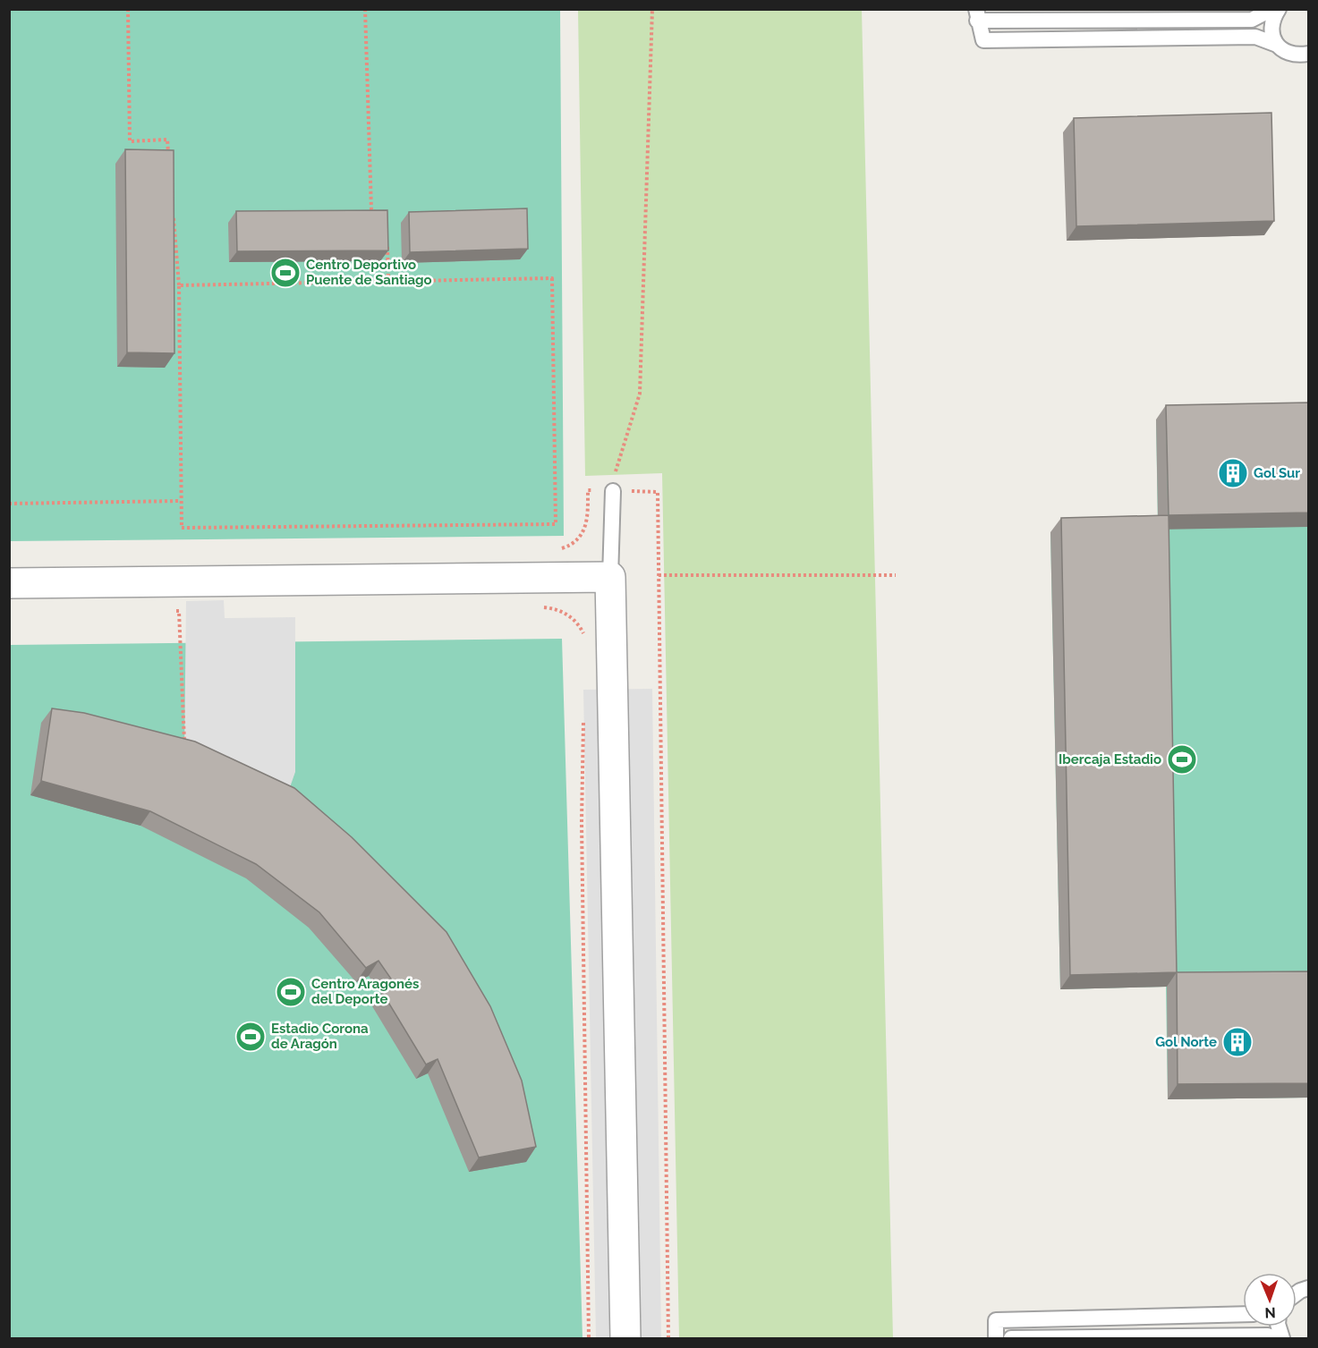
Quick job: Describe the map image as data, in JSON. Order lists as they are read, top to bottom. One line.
{"places":{"sports":["Centro Deportivo Puente de Santiago","Ibercaja Estadio","Centro Aragonés del Deporte","Estadio Corona de Aragón"],"building":["Gol Sur","Gol Norte"]},"north":"bottom"}
